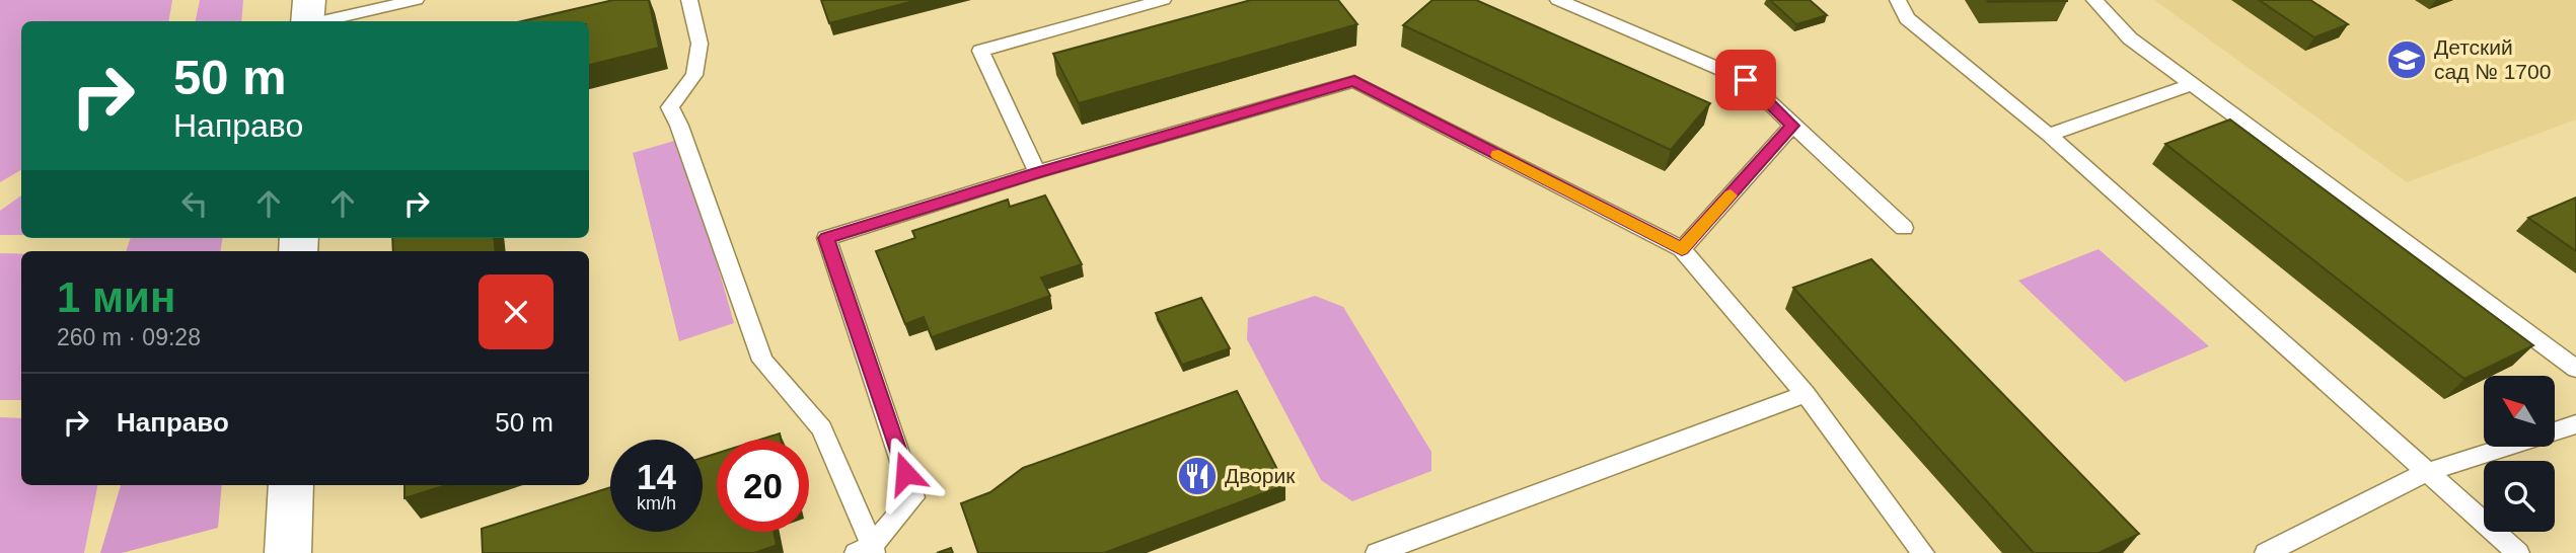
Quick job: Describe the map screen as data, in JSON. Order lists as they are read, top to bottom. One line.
{"places":{"school or university":["Детский сад № 1700"],"restaurant":["Дворик"]},"north":"top left","page":{"turn":["50 m","Направо"],"heading":["1 мин","260 m · 09:28"],"list":[{"name":"Направо","value":"50 m"}],"speed":"14 km/h","limit":"20"}}
